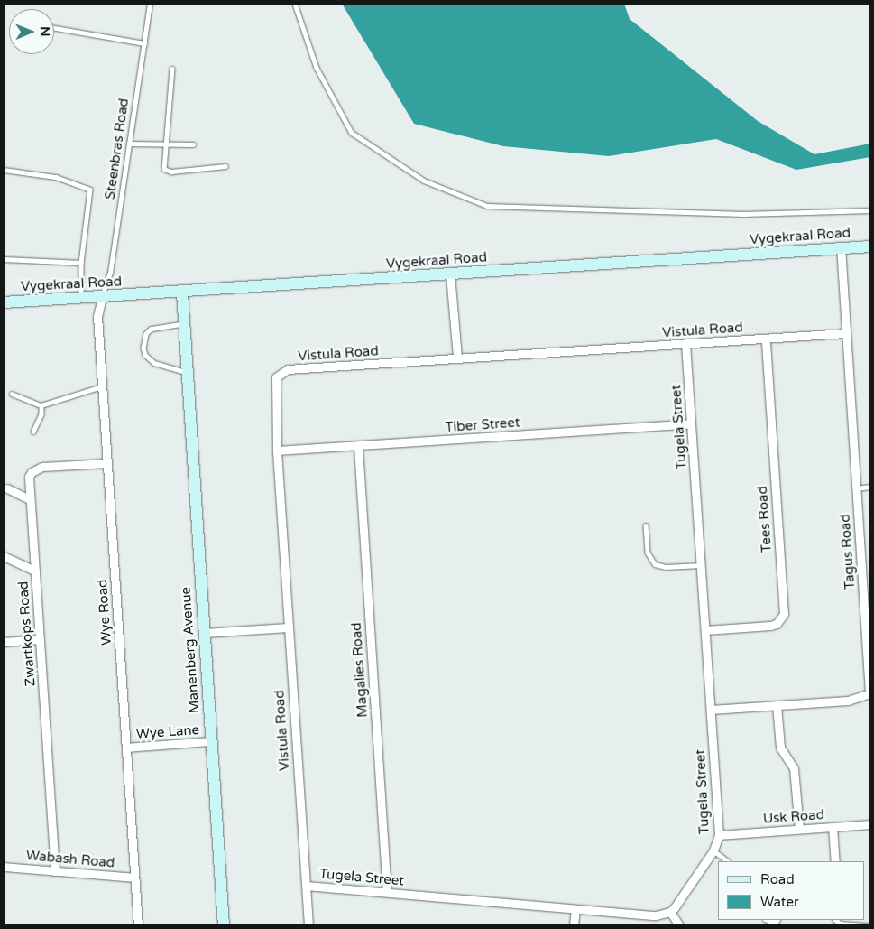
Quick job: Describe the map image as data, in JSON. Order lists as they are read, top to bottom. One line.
{"streets":{"street":["Vygekraal Road","Vistula Road","Tiber Street","Tugela Street","Tees Road","Tagus Road","Wye Road","Zwartkops Road","Manenberg Avenue","Magalies Road","Wye Lane","Usk Road","Wabash Road"],"lane":["Steenbras Road"]},"crossings":[["Steenbras Road","Vygekraal Road"],["Steenbras Road","Wye Road"],["Vygekraal Road","Tagus Road"],["Vygekraal Road","Wye Road"],["Vygekraal Road","Manenberg Avenue"],["Vistula Road","Tiber Street"],["Vistula Road","Tugela Street"],["Vistula Road","Tees Road"],["Vistula Road","Tagus Road"],["Tiber Street","Tugela Street"],["Tiber Street","Magalies Road"],["Tugela Street","Tees Road"],["Tugela Street","Tagus Road"],["Tugela Street","Magalies Road"],["Tugela Street","Usk Road"],["Wye Road","Zwartkops Road"],["Wye Road","Wye Lane"],["Wye Road","Wabash Road"],["Zwartkops Road","Wabash Road"],["Manenberg Avenue","Wye Lane"]],"legend":["Road","Water"],"north":"right"}
